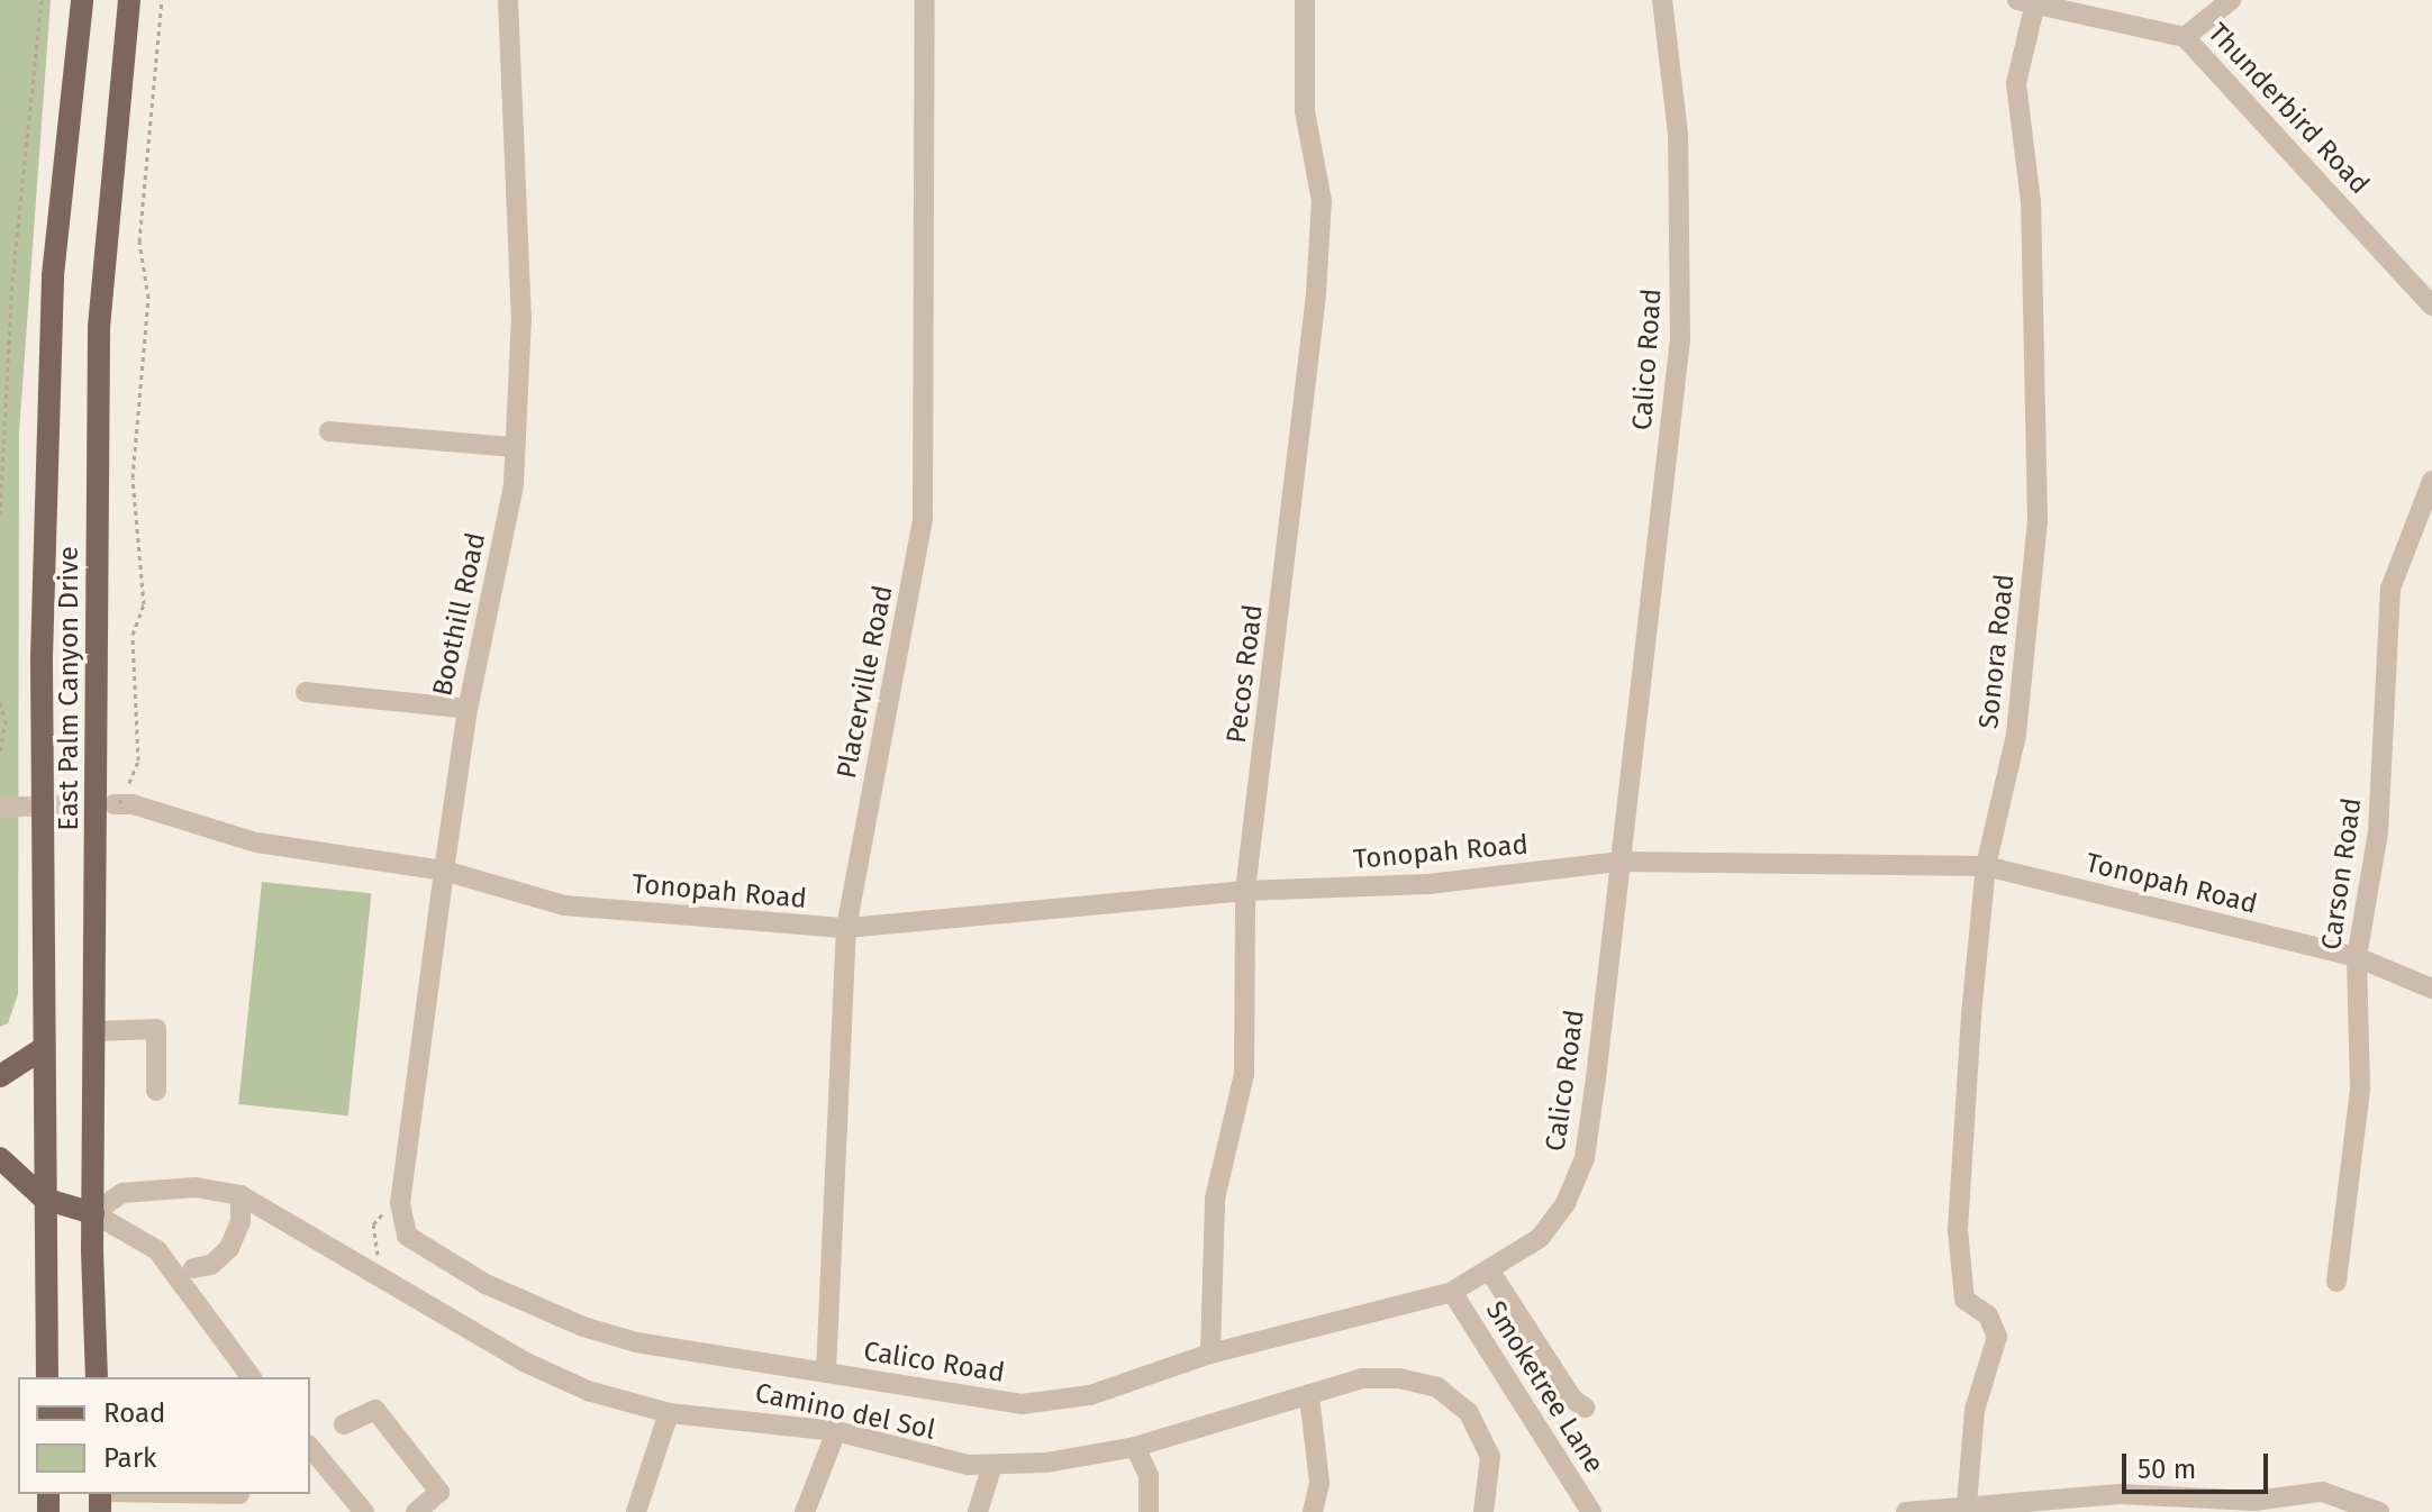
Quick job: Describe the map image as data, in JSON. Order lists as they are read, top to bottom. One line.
{"streets":{"main road":["East Palm Canyon Drive"],"street":["Thunderbird Road","Calico Road","Boothill Road","Sonora Road","Pecos Road","Placerville Road","Tonopah Road","Carson Road","Smoketree Lane","Camino del Sol"]},"crossings":[["Thunderbird Road","Sonora Road"],["Calico Road","Boothill Road"],["Calico Road","Pecos Road"],["Calico Road","Placerville Road"],["Calico Road","Tonopah Road"],["Calico Road","Smoketree Lane"],["Boothill Road","Tonopah Road"],["Sonora Road","Tonopah Road"],["Pecos Road","Tonopah Road"],["Placerville Road","Tonopah Road"],["East Palm Canyon Drive","Camino del Sol"],["Tonopah Road","Carson Road"]],"legend":["Road","Park"],"scale_bar":"50 m"}
